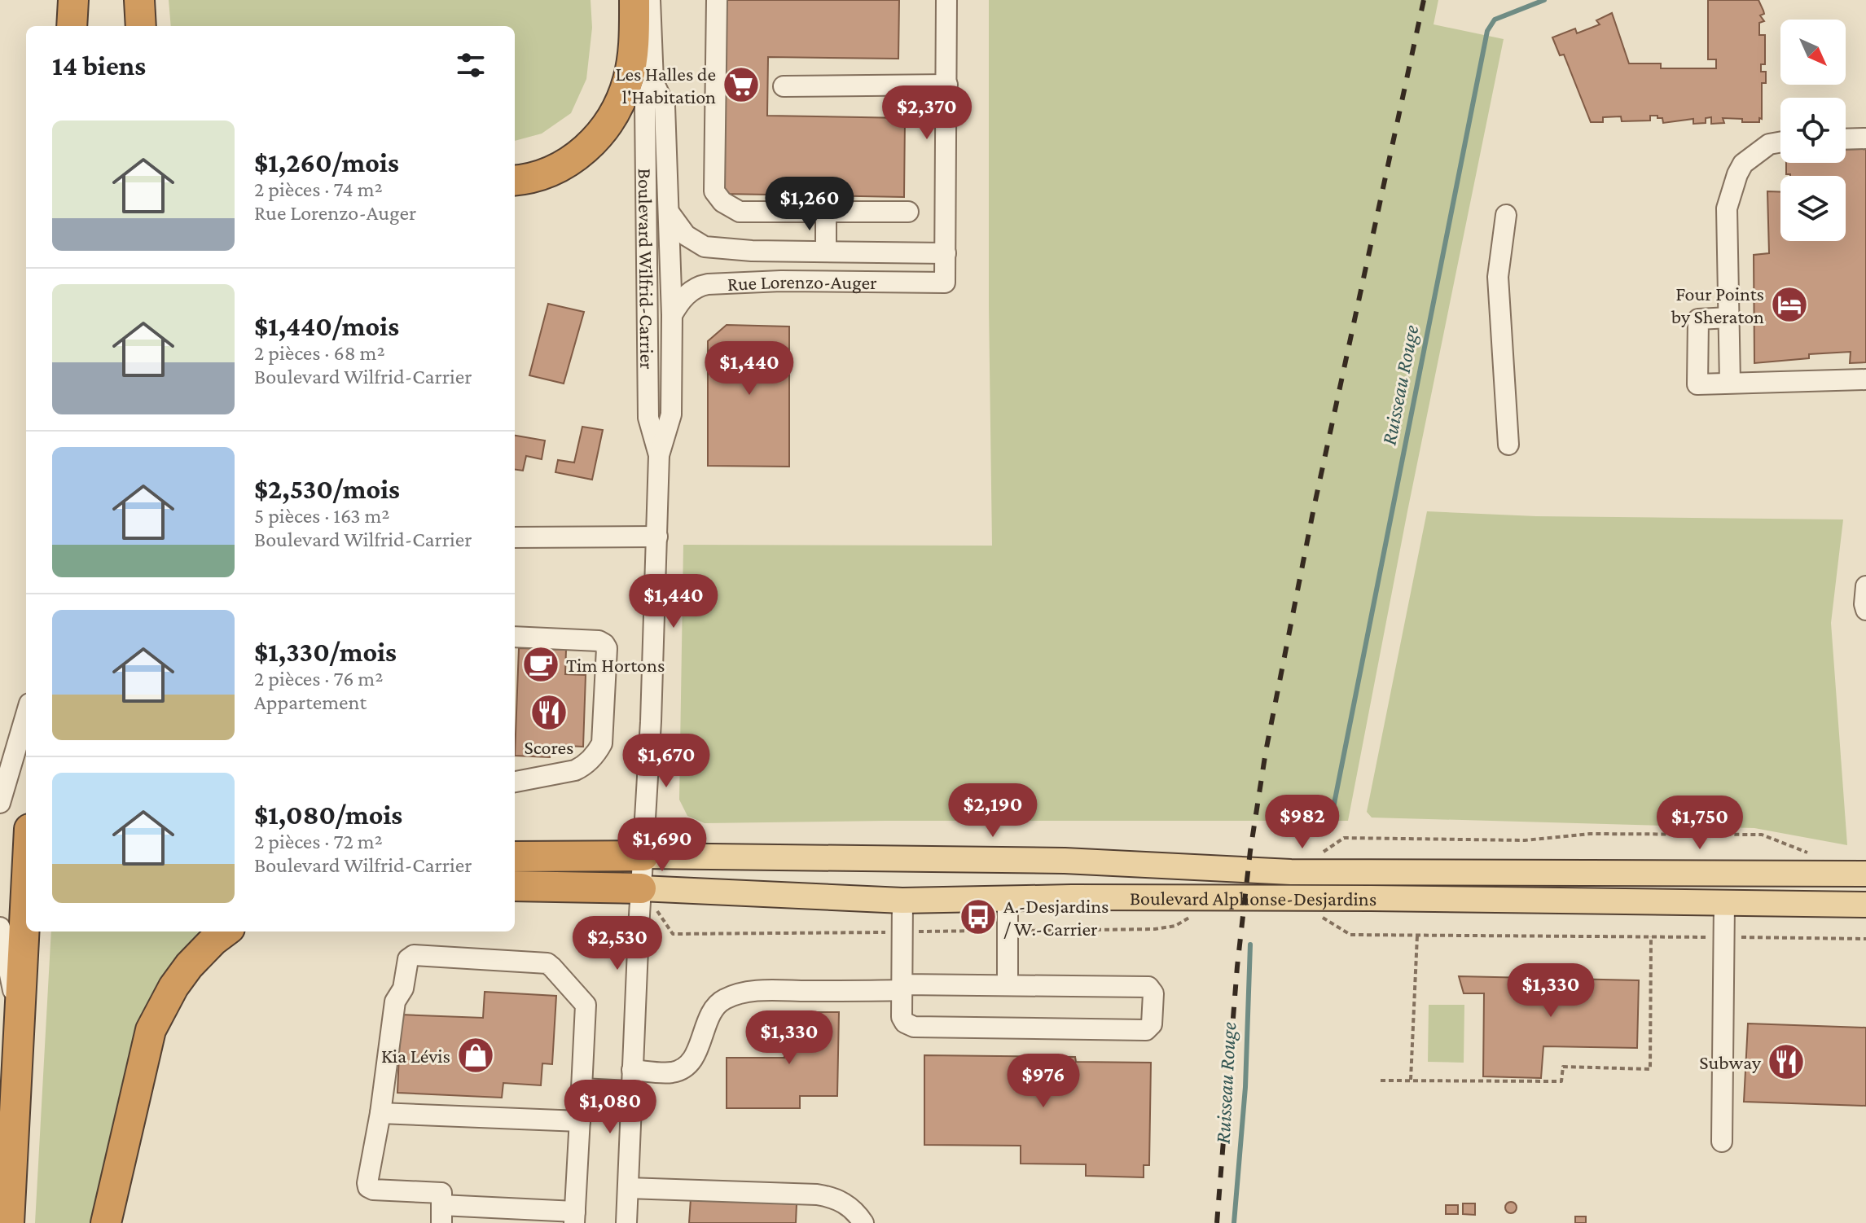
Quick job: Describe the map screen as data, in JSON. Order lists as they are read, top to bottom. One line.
{"streets":{"main road":["Boulevard Alphonse-Desjardins"],"street":["Boulevard Wilfrid-Carrier","Rue Lorenzo-Auger"]},"crossings":[["Boulevard Wilfrid-Carrier","Rue Lorenzo-Auger"],["Boulevard Wilfrid-Carrier","Boulevard Alphonse-Desjardins"]],"water":["Ruisseau Rouge"],"places":{"supermarket":["Les Halles de l'Habitation"],"hotel":["Four Points by Sheraton"],"cafe":["Tim Hortons"],"restaurant":["Scores","Subway"],"bus stop":["A.-Desjardins / W.-Carrier"],"shop":["Kia Lévis"]},"north":"bottom right","page":{"heading":"14 biens","price":["$2,370","$1,260","$1,440","$1,440","$1,670","$2,190","$982","$1,750","$1,690","$2,530","$1,330","$1,330","$976","$1,080"],"list":[{"name":"$1,260/mois","note":"2 pièces · 74 m² · Rue Lorenzo-Auger"},{"name":"$1,440/mois","note":"2 pièces · 68 m² · Boulevard Wilfrid-Carrier"},{"name":"$2,530/mois","note":"5 pièces · 163 m² · Boulevard Wilfrid-Carrier"},{"name":"$1,330/mois","note":"2 pièces · 76 m² · Appartement"},{"name":"$1,080/mois","note":"2 pièces · 72 m² · Boulevard Wilfrid-Carrier"}]}}
